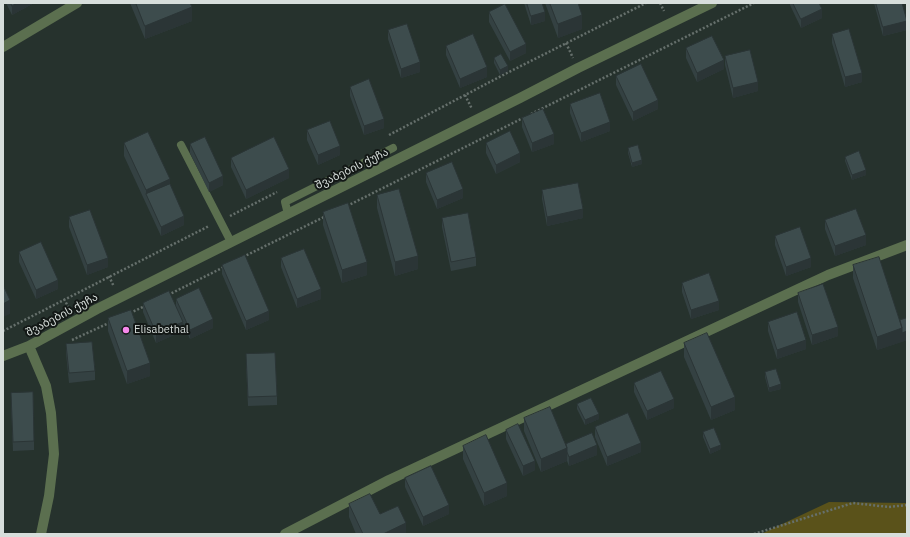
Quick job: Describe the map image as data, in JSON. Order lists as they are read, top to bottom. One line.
{"streets":{"street":["შვაბების ქუჩა"]},"places":["Elisabethal"]}
